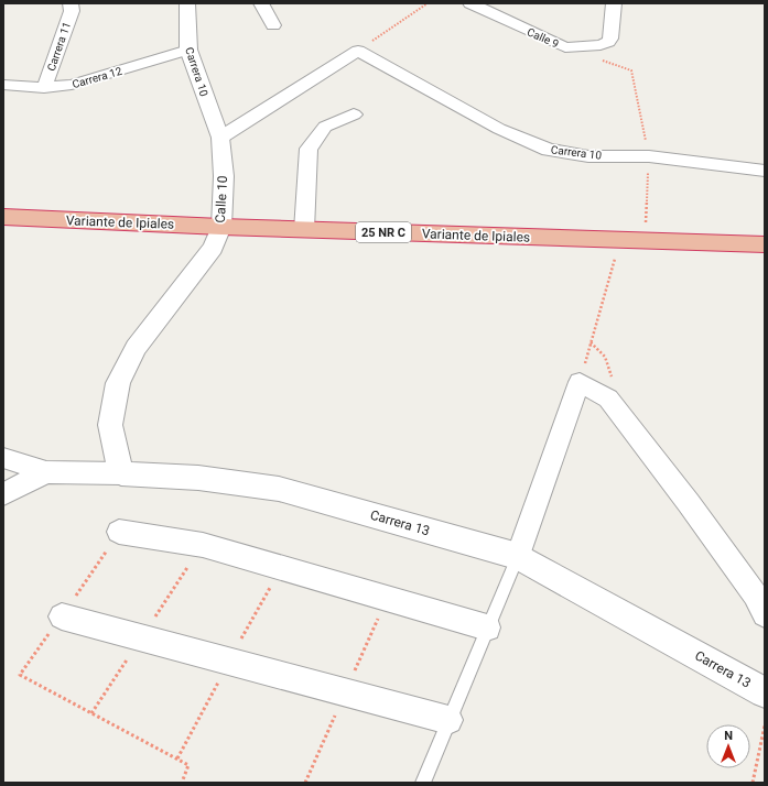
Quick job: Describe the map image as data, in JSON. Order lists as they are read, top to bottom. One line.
{"streets":{"highway":["Variante de Ipiales","25 NR C"],"street":["Calle 9","Carrera 11","Carrera 10","Carrera 12","Calle 10","Carrera 13"]},"crossings":[["Carrera 11","Carrera 12"],["Carrera 10","Carrera 12"],["Carrera 10","Calle 10"],["Calle 10","Variante de Ipiales"],["Calle 10","Carrera 13"]],"north":"top"}
